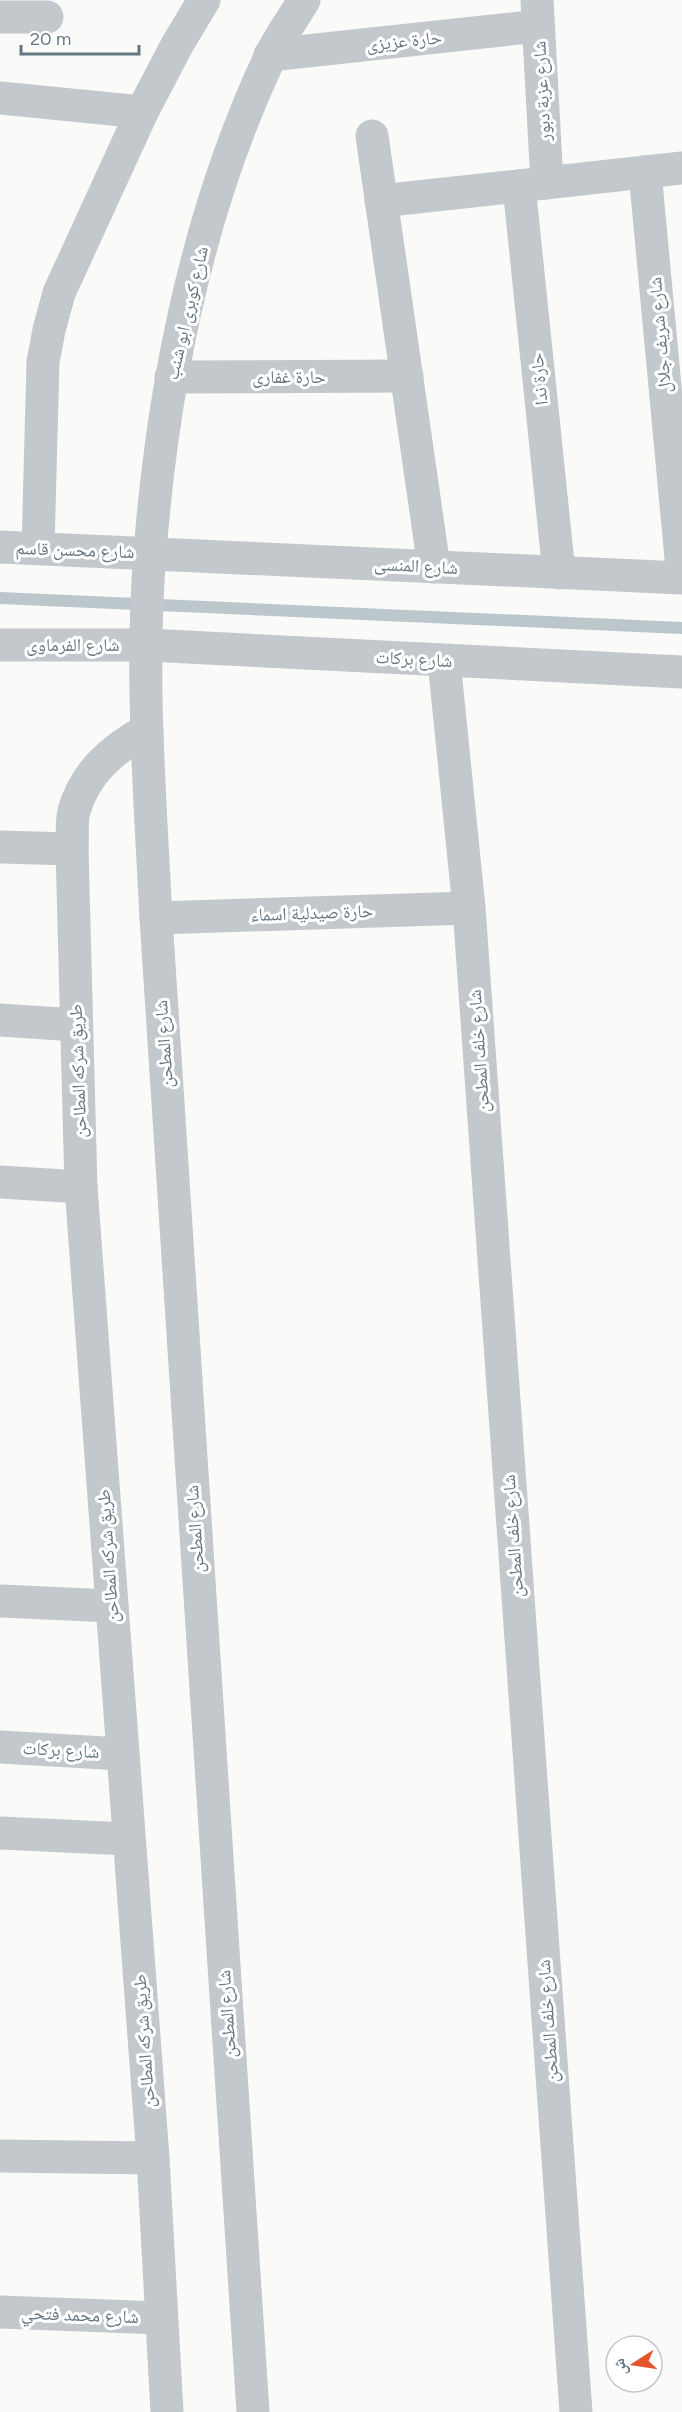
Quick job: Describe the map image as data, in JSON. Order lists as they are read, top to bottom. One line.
{"streets":{"street":["حارة عزيزى","شارع عزبة دبور","شارع كوبرى ابو شنب","شارع شريف جلال","حارة غفارى","حارة ندا","شارع محسن قاسم","شارع المنسى","شارع الفرماوى","شارع بركات","حارة صيدلية اسماء","شارع المطحن","شارع خلف المطحن","طريق شركه المطاحن","شارع محمد فتحي"]},"crossings":[["حارة عزيزى","شارع عزبة دبور"],["حارة عزيزى","شارع كوبرى ابو شنب"],["شارع عزبة دبور","حارة ندا"],["شارع كوبرى ابو شنب","حارة غفارى"],["شارع كوبرى ابو شنب","شارع محسن قاسم"],["شارع كوبرى ابو شنب","شارع المنسى"],["شارع كوبرى ابو شنب","شارع الفرماوى"],["شارع كوبرى ابو شنب","شارع بركات"],["شارع كوبرى ابو شنب","شارع المطحن"],["حارة ندا","شارع المنسى"],["شارع محسن قاسم","شارع المنسى"],["شارع الفرماوى","شارع بركات"],["شارع الفرماوى","شارع المطحن"],["شارع بركات","شارع المطحن"],["شارع بركات","شارع خلف المطحن"],["شارع بركات","طريق شركه المطاحن"],["حارة صيدلية اسماء","شارع المطحن"],["حارة صيدلية اسماء","شارع خلف المطحن"],["شارع المطحن","طريق شركه المطاحن"],["طريق شركه المطاحن","شارع محمد فتحي"]],"scale_bar":"20 m","north":"left"}
